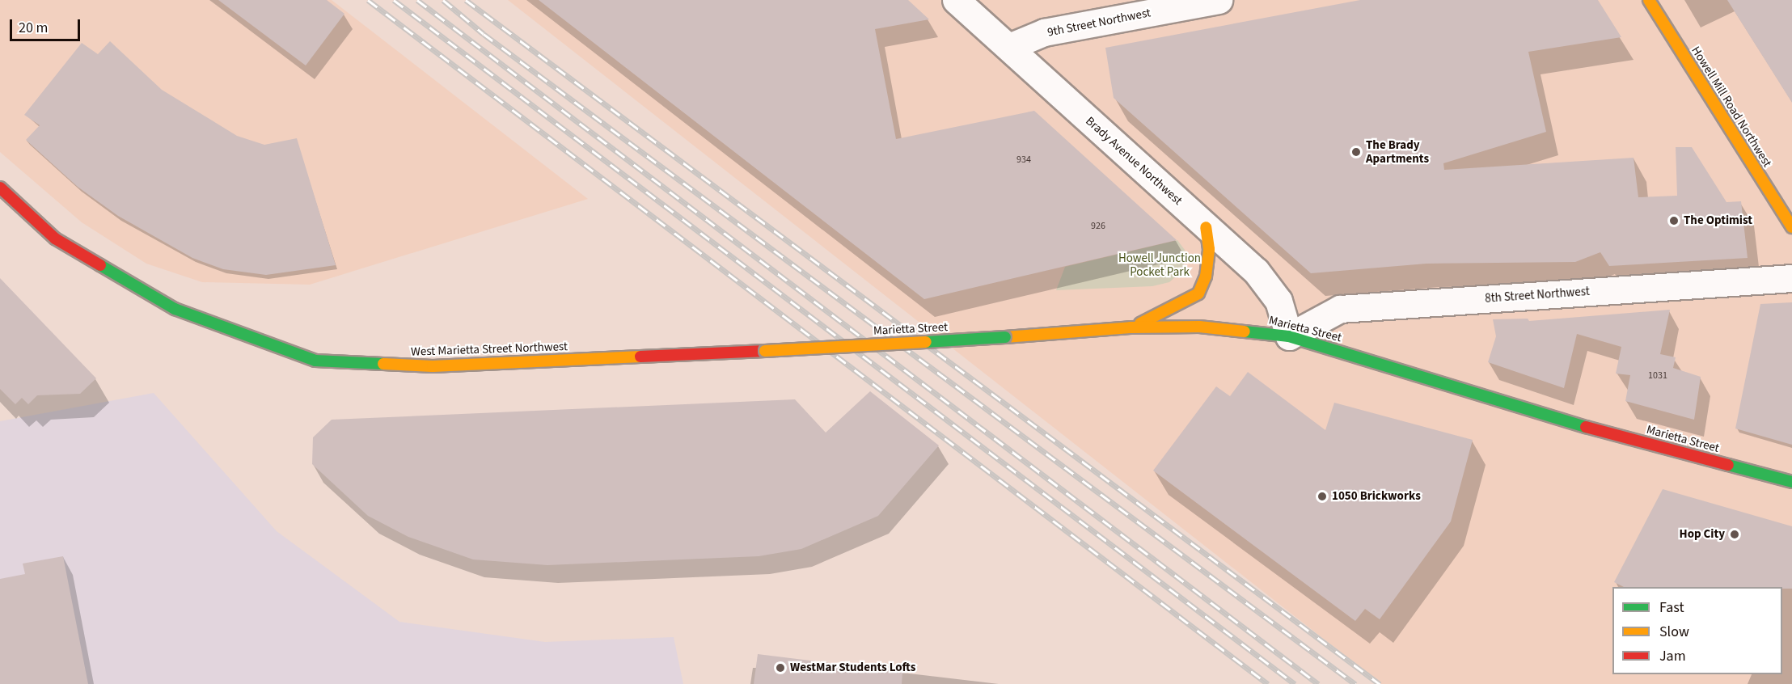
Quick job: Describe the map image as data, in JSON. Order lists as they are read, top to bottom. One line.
{"streets":{"street":["9th Street Northwest","Howell Mill Road Northwest","Brady Avenue Northwest","8th Street Northwest","Marietta Street","West Marietta Street Northwest"]},"crossings":[["9th Street Northwest","Brady Avenue Northwest"],["Brady Avenue Northwest","8th Street Northwest"],["Brady Avenue Northwest","Marietta Street"],["8th Street Northwest","Marietta Street"],["Marietta Street","West Marietta Street Northwest"]],"parks":["Howell Junction Pocket Park"],"places":["The Brady Apartments","The Optimist","1050 Brickworks","Hop City","WestMar Students Lofts"],"house_numbers":["934","926","1031"],"legend":["Fast","Slow","Jam"],"scale_bar":"20 m"}
